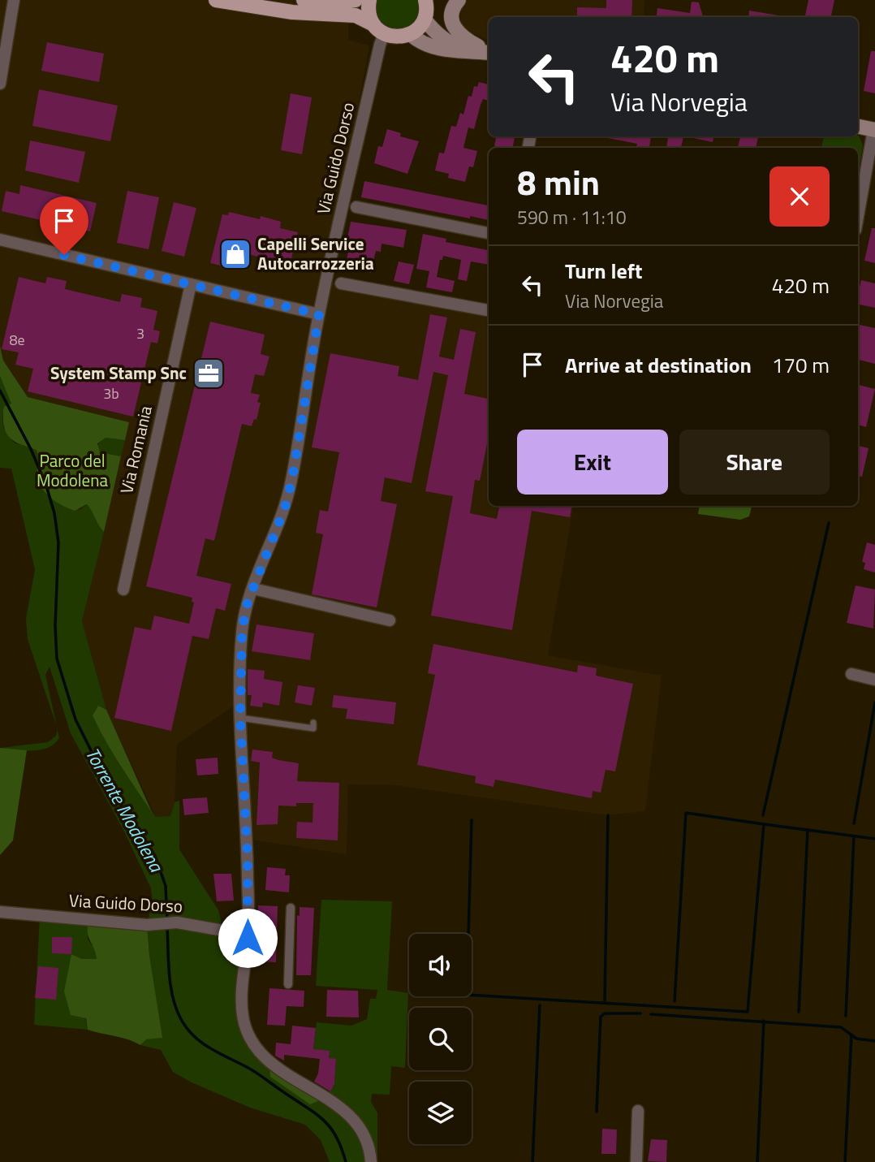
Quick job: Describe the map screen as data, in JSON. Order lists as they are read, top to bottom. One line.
{"streets":{"street":["Via Guido Dorso","Via Romania"]},"water":["Torrente Modolena"],"parks":["Parco del Modolena"],"places":{"shop":["Capelli Service Autocarrozzeria"],"office":["System Stamp Snc"]},"house_numbers":["3","8e","3b"],"page":{"turn":["420 m","Via Norvegia"],"heading":["8 min","590 m · 11:10"],"list":[{"name":"Turn left","note":"Via Norvegia","value":"420 m"},{"name":"Arrive at destination","value":"170 m"}],"buttons":["Exit","Share"]}}
